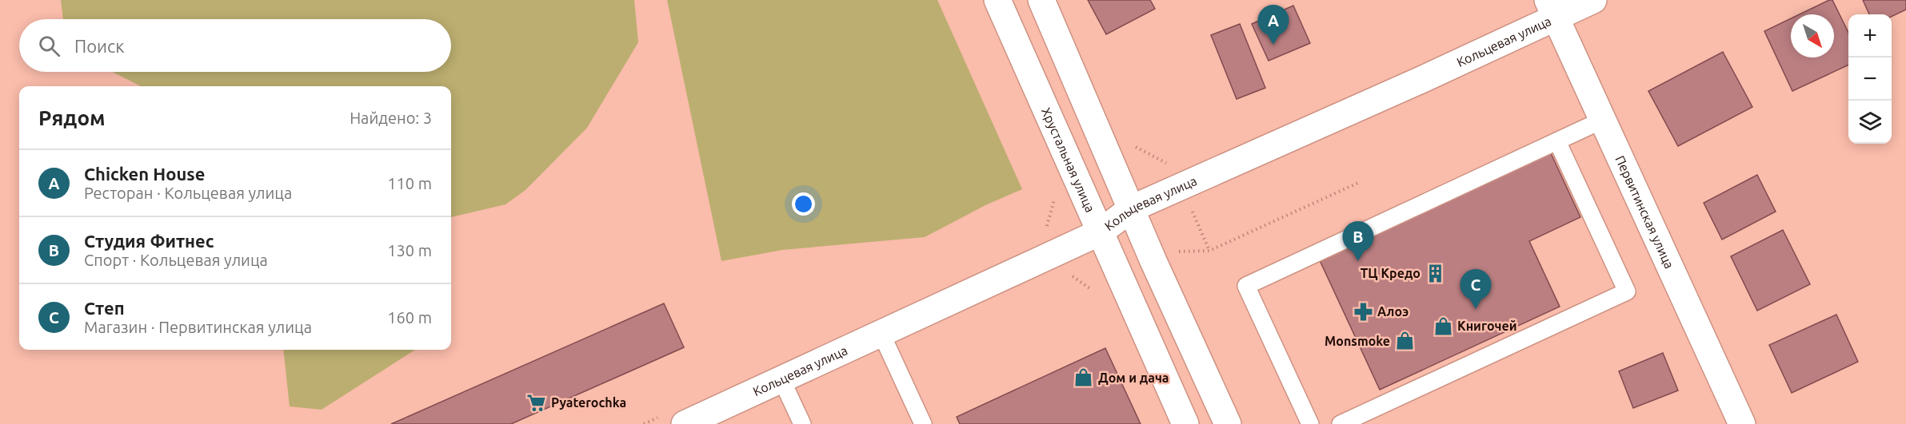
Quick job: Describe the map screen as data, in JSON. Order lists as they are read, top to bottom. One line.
{"streets":{"main road":["Кольцевая улица","Хрустальная улица","Первитинская улица"]},"crossings":[["Кольцевая улица","Хрустальная улица"],["Кольцевая улица","Первитинская улица"]],"places":{"building":["ТЦ Кредо"],"pharmacy":["Алоэ"],"shop":["Книгочей","Monsmoke","Дом и дача"],"supermarket":["Pyaterochka"]},"north":"bottom right","page":{"pins":["A","B","C"],"map_buttons":["+","−"],"search":"Поиск","heading":["Рядом","Найдено: 3"],"list":[{"mark":"A","name":"Chicken House","note":"Ресторан · Кольцевая улица","value":"110 m"},{"mark":"B","name":"Студия Фитнес","note":"Спорт · Кольцевая улица","value":"130 m"},{"mark":"C","name":"Степ","note":"Магазин · Первитинская улица","value":"160 m"}]}}
